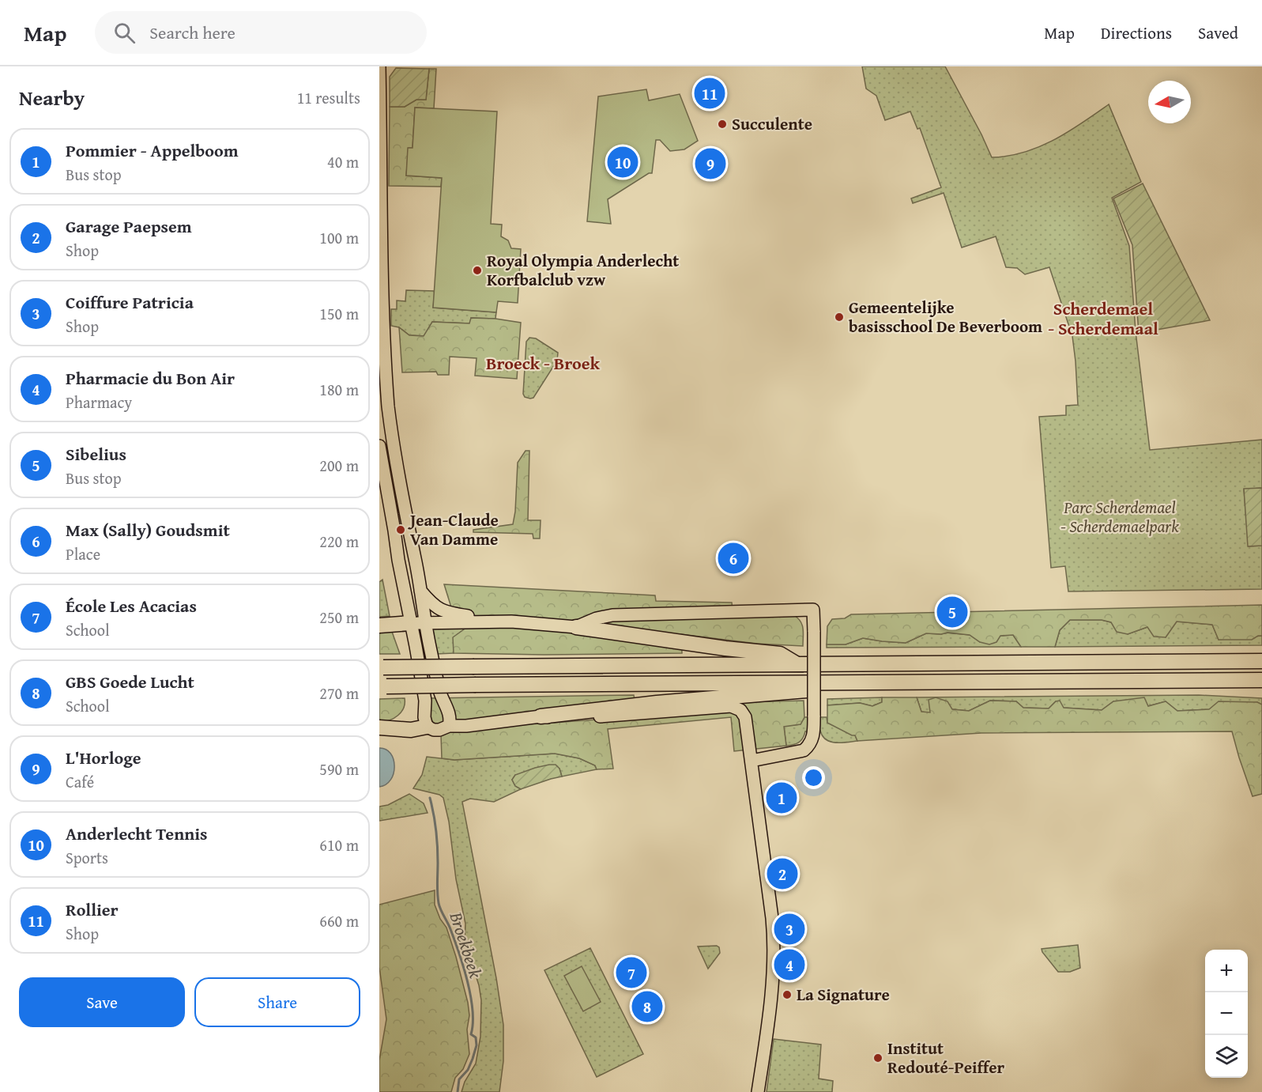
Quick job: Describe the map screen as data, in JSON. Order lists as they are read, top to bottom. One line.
{"districts":["Scherdemael - Scherdemaal","Broeck - Broek"],"water":["Broekbeek"],"parks":["Parc Scherdemael - Scherdemaelpark"],"places":["Succulente","Royal Olympia Anderlecht Korfbalclub vzw","Gemeentelijke basisschool De Beverboom","Jean-Claude Van Damme","La Signature","Institut Redouté-Peiffer"],"north":"left","page":{"header":"Map","search":"Search here","nav":["Map","Directions","Saved"],"heading":["Nearby","11 results"],"pins":["11","10","9","6","5","1","2","3","4","7","8"],"list":[{"mark":"1","name":"Pommier - Appelboom","note":"Bus stop","value":"40 m"},{"mark":"2","name":"Garage Paepsem","note":"Shop","value":"100 m"},{"mark":"3","name":"Coiffure Patricia","note":"Shop","value":"150 m"},{"mark":"4","name":"Pharmacie du Bon Air","note":"Pharmacy","value":"180 m"},{"mark":"5","name":"Sibelius","note":"Bus stop","value":"200 m"},{"mark":"6","name":"Max (Sally) Goudsmit","note":"Place","value":"220 m"},{"mark":"7","name":"École Les Acacias","note":"School","value":"250 m"},{"mark":"8","name":"GBS Goede Lucht","note":"School","value":"270 m"},{"mark":"9","name":"L'Horloge","note":"Café","value":"590 m"},{"mark":"10","name":"Anderlecht Tennis","note":"Sports","value":"610 m"},{"mark":"11","name":"Rollier","note":"Shop","value":"660 m"}],"map_buttons":["+","−"],"buttons":["Save","Share"]}}
